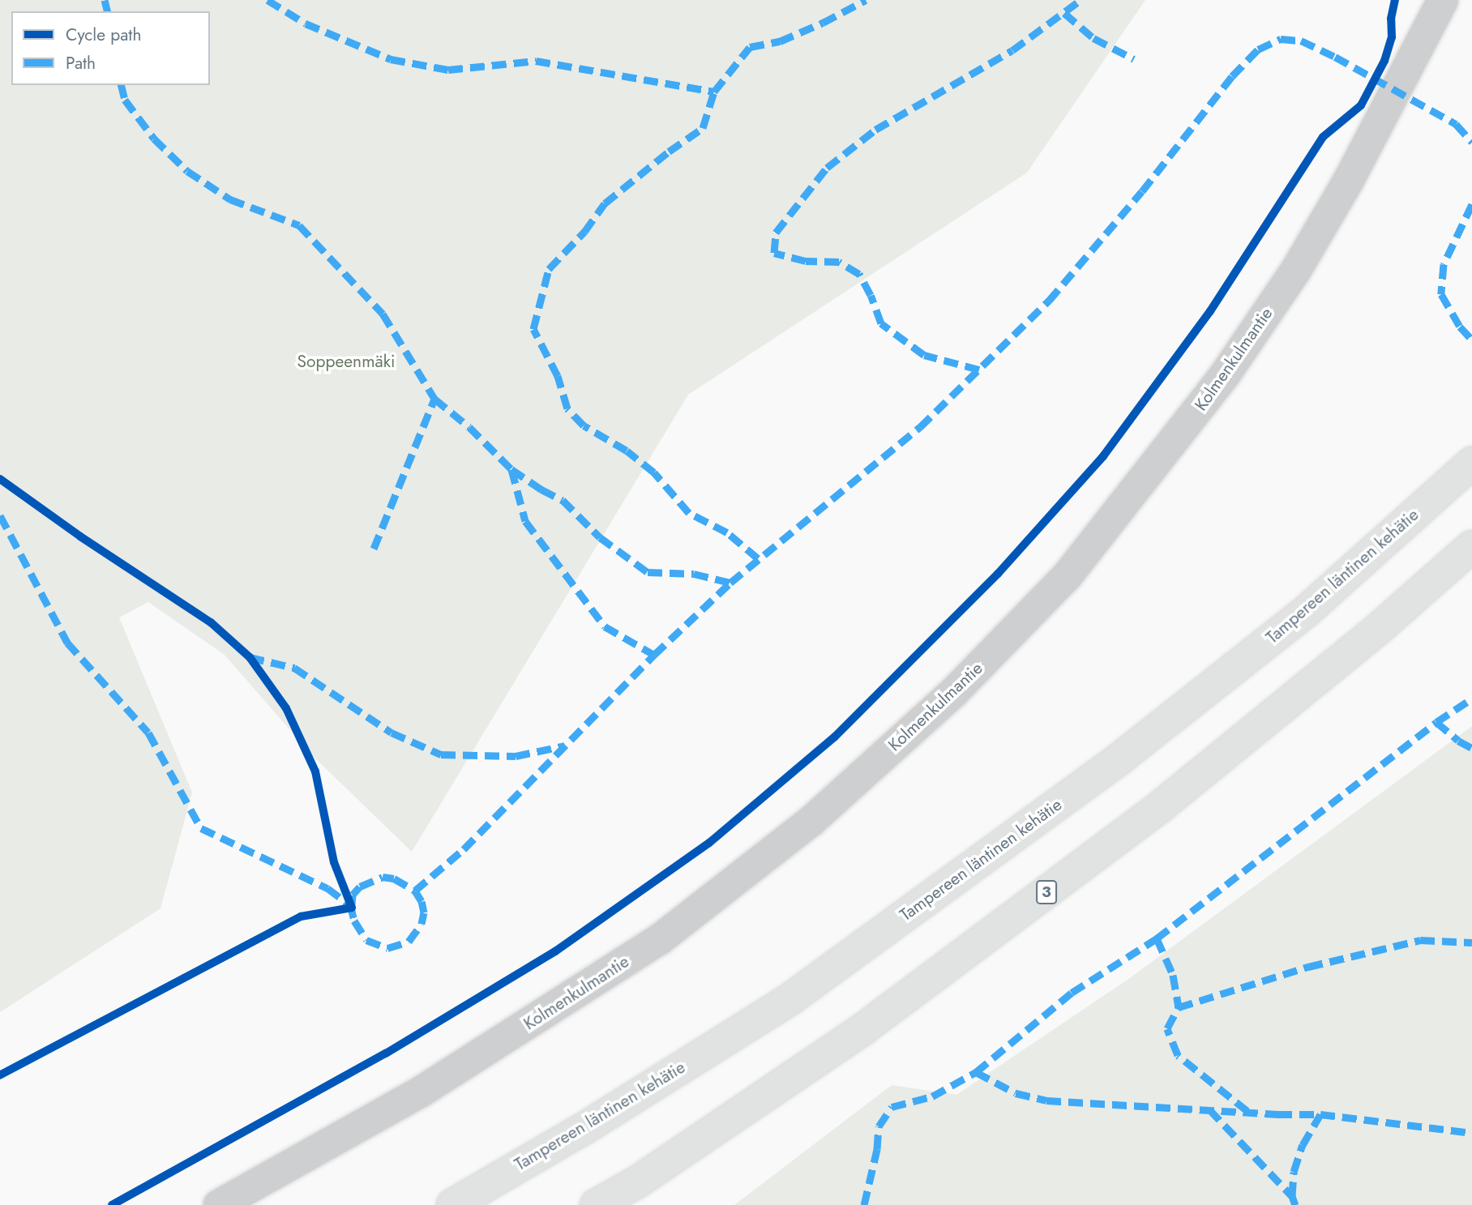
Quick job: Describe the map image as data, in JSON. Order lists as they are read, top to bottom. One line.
{"streets":{"highway":["Tampereen läntinen kehätie","3"],"street":["Kolmenkulmantie"]},"parks":["Soppeenmäki"],"legend":["Cycle path","Path"]}
